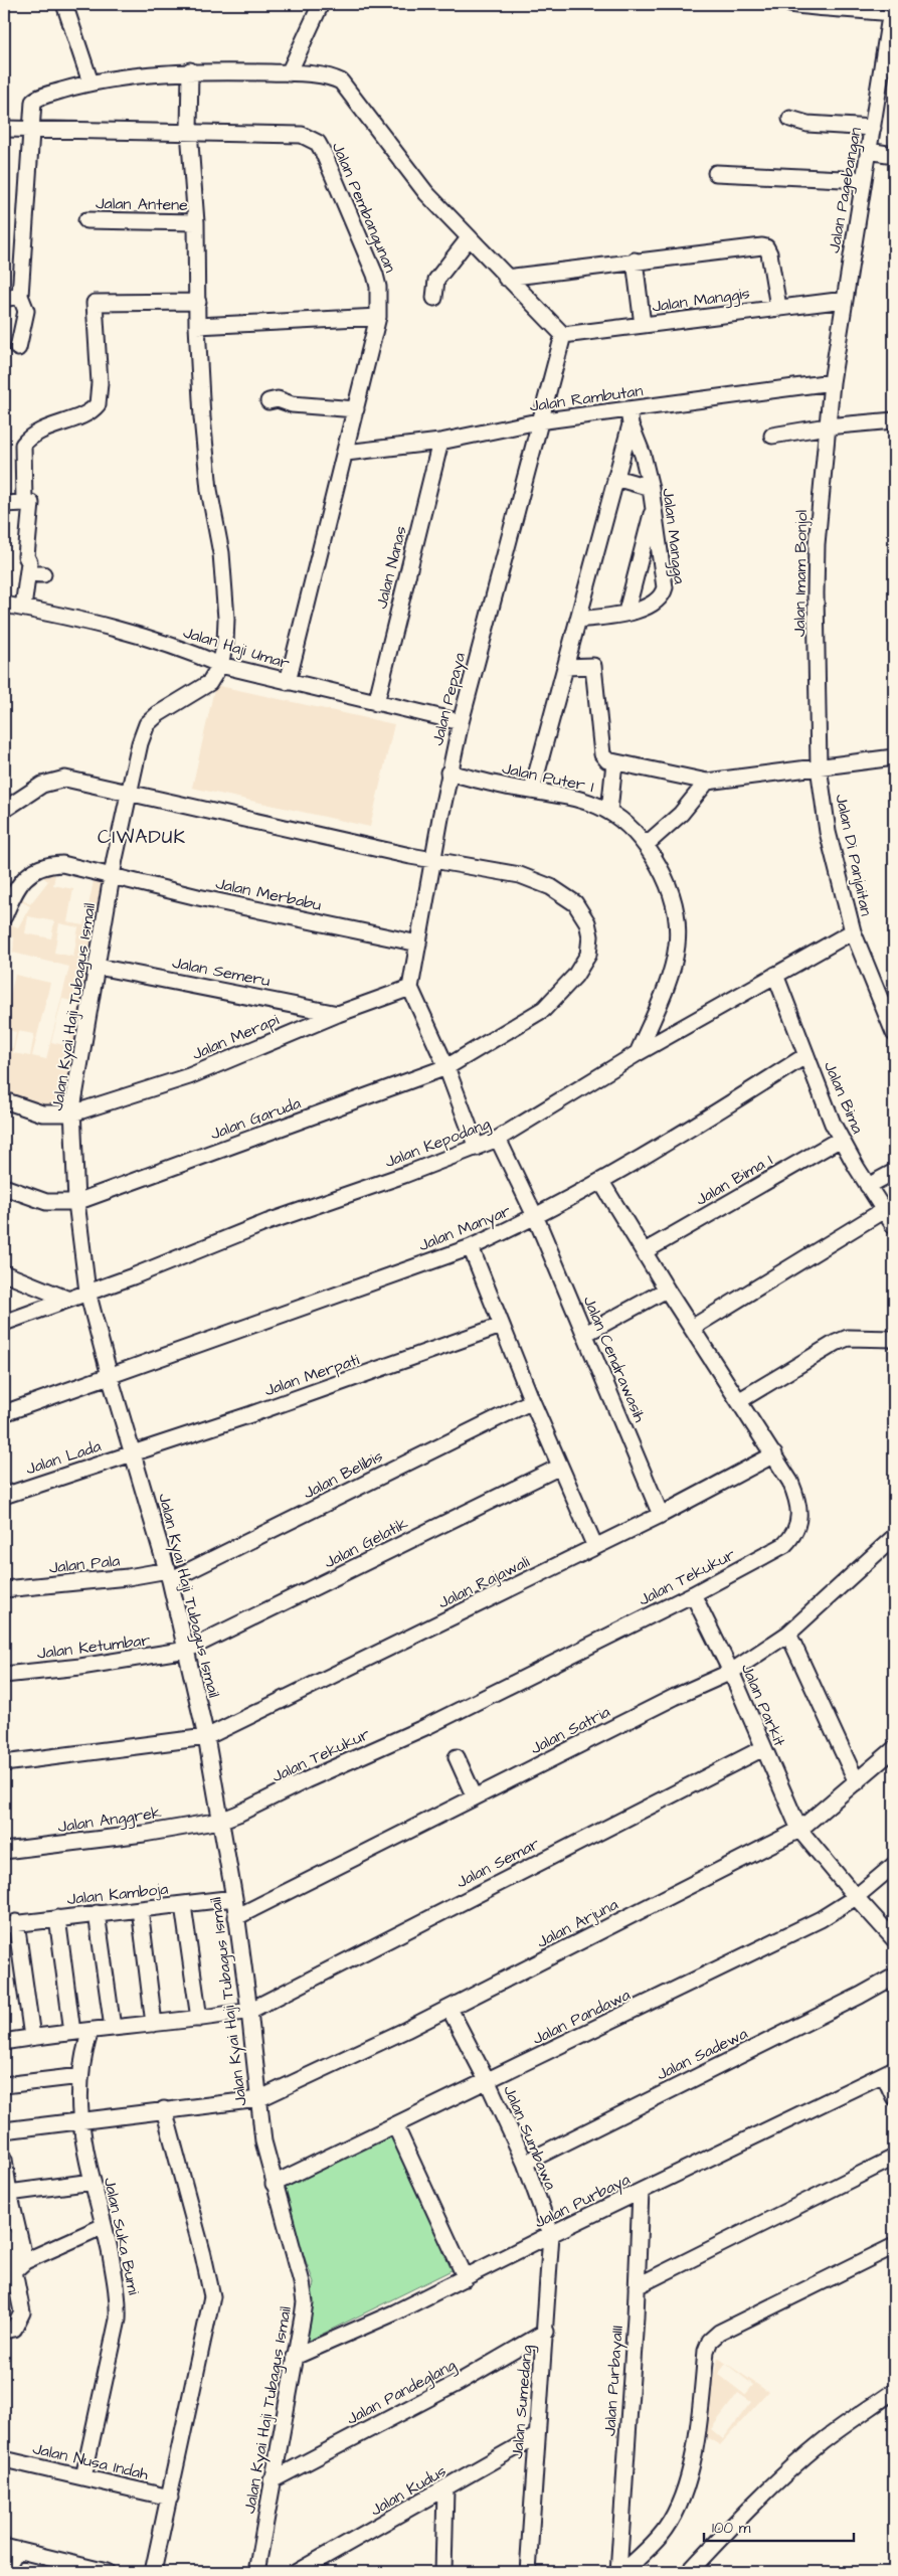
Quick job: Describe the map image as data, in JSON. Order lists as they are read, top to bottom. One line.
{"streets":{"street":["Jalan Pagebangan","Jalan Antene","Jalan Pembangunan","Jalan Manggis","Jalan Rambutan","Jalan Mangga","Jalan Nanas","Jalan Imam Bonjol","Jalan Haji Umar","Jalan Pepaya","Jalan Puter I","Jalan Di Panjaitan","Jalan Merbabu","Jalan Semeru","Jalan Kyai Haji Tubagus Ismail","Jalan Merapi","Jalan Bima","Jalan Garuda","Jalan Kepodang","Jalan Bima I","Jalan Manyar","Jalan Cendrawasih","Jalan Merpati","Jalan Lada","Jalan Belibis","Jalan Gelatik","Jalan Pala","Jalan Tekukur","Jalan Rajawali","Jalan Ketumbar","Jalan Parkit","Jalan Satria","Jalan Anggrek","Jalan Semar","Jalan Kamboja","Jalan Arjuna","Jalan Pandawa","Jalan Sadewa","Jalan Sumbawa","Jalan Purbaya","Jalan Suka Bumi","Jalan PurbayaIII","Jalan Pandeglang","Jalan Sumedang","Jalan Nusa Indah","Jalan Kudus"]},"crossings":[["Jalan Pagebangan","Jalan Manggis"],["Jalan Pagebangan","Jalan Rambutan"],["Jalan Pagebangan","Jalan Imam Bonjol"],["Jalan Pembangunan","Jalan Rambutan"],["Jalan Pembangunan","Jalan Haji Umar"],["Jalan Manggis","Jalan Pepaya"],["Jalan Rambutan","Jalan Mangga"],["Jalan Rambutan","Jalan Nanas"],["Jalan Rambutan","Jalan Imam Bonjol"],["Jalan Rambutan","Jalan Pepaya"],["Jalan Nanas","Jalan Haji Umar"],["Jalan Imam Bonjol","Jalan Di Panjaitan"],["Jalan Haji Umar","Jalan Pepaya"],["Jalan Haji Umar","Jalan Kyai Haji Tubagus Ismail"],["Jalan Pepaya","Jalan Puter I"],["Jalan Pepaya","Jalan Merbabu"],["Jalan Pepaya","Jalan Merapi"],["Jalan Pepaya","Jalan Garuda"],["Jalan Puter I","Jalan Kepodang"],["Jalan Di Panjaitan","Jalan Kepodang"],["Jalan Merbabu","Jalan Kyai Haji Tubagus Ismail"],["Jalan Semeru","Jalan Kyai Haji Tubagus Ismail"],["Jalan Semeru","Jalan Merapi"],["Jalan Kyai Haji Tubagus Ismail","Jalan Merapi"],["Jalan Kyai Haji Tubagus Ismail","Jalan Garuda"],["Jalan Kyai Haji Tubagus Ismail","Jalan Kepodang"],["Jalan Kyai Haji Tubagus Ismail","Jalan Manyar"],["Jalan Kyai Haji Tubagus Ismail","Jalan Merpati"],["Jalan Kyai Haji Tubagus Ismail","Jalan Lada"],["Jalan Kyai Haji Tubagus Ismail","Jalan Belibis"],["Jalan Kyai Haji Tubagus Ismail","Jalan Gelatik"],["Jalan Kyai Haji Tubagus Ismail","Jalan Pala"],["Jalan Kyai Haji Tubagus Ismail","Jalan Tekukur"],["Jalan Kyai Haji Tubagus Ismail","Jalan Rajawali"],["Jalan Kyai Haji Tubagus Ismail","Jalan Ketumbar"],["Jalan Kyai Haji Tubagus Ismail","Jalan Satria"],["Jalan Kyai Haji Tubagus Ismail","Jalan Anggrek"],["Jalan Kyai Haji Tubagus Ismail","Jalan Semar"],["Jalan Kyai Haji Tubagus Ismail","Jalan Kamboja"],["Jalan Kyai Haji Tubagus Ismail","Jalan Arjuna"],["Jalan Kyai Haji Tubagus Ismail","Jalan Pandawa"],["Jalan Kyai Haji Tubagus Ismail","Jalan Purbaya"],["Jalan Kyai Haji Tubagus Ismail","Jalan Pandeglang"],["Jalan Bima","Jalan Kepodang"],["Jalan Bima","Jalan Bima I"],["Jalan Bima","Jalan Manyar"],["Jalan Kepodang","Jalan Cendrawasih"],["Jalan Bima I","Jalan Tekukur"],["Jalan Manyar","Jalan Cendrawasih"],["Jalan Manyar","Jalan Tekukur"],["Jalan Cendrawasih","Jalan Rajawali"],["Jalan Merpati","Jalan Lada"],["Jalan Belibis","Jalan Pala"],["Jalan Gelatik","Jalan Ketumbar"],["Jalan Tekukur","Jalan Rajawali"],["Jalan Tekukur","Jalan Parkit"],["Jalan Tekukur","Jalan Anggrek"],["Jalan Parkit","Jalan Satria"],["Jalan Parkit","Jalan Semar"],["Jalan Parkit","Jalan Arjuna"],["Jalan Parkit","Jalan Pandawa"],["Jalan Semar","Jalan Suka Bumi"],["Jalan Arjuna","Jalan Sumbawa"],["Jalan Arjuna","Jalan Suka Bumi"],["Jalan Pandawa","Jalan Sumbawa"],["Jalan Sadewa","Jalan Sumbawa"],["Jalan Sumbawa","Jalan Purbaya"],["Jalan Sumbawa","Jalan Sumedang"],["Jalan Purbaya","Jalan PurbayaIII"],["Jalan Purbaya","Jalan Sumedang"],["Jalan Suka Bumi","Jalan Nusa Indah"],["Jalan Pandeglang","Jalan Sumedang"],["Jalan Sumedang","Jalan Kudus"]],"districts":["CIWADUK"],"scale_bar":"100 m"}
